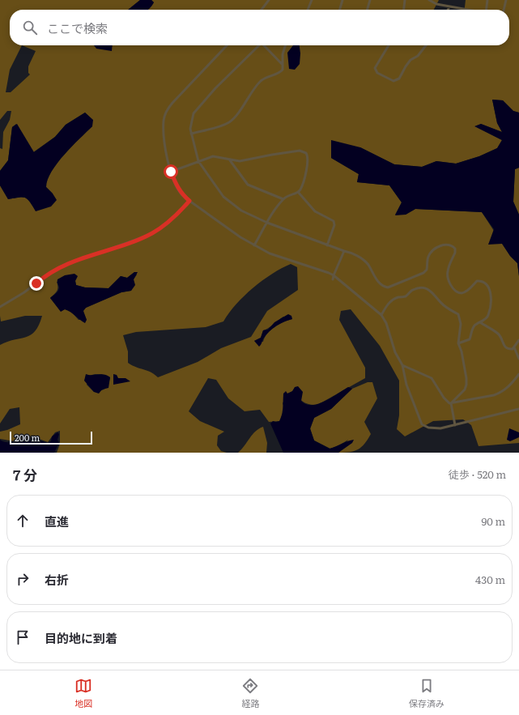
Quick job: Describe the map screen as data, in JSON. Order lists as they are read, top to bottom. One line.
{"scale_bar":"200 m","page":{"search":"ここで検索","scale":"200 m","heading":["7 分","徒歩 · 520 m"],"list":[["直進","90 m"],["右折","430 m"],"目的地に到着"],"nav":["地図","経路","保存済み"]}}
